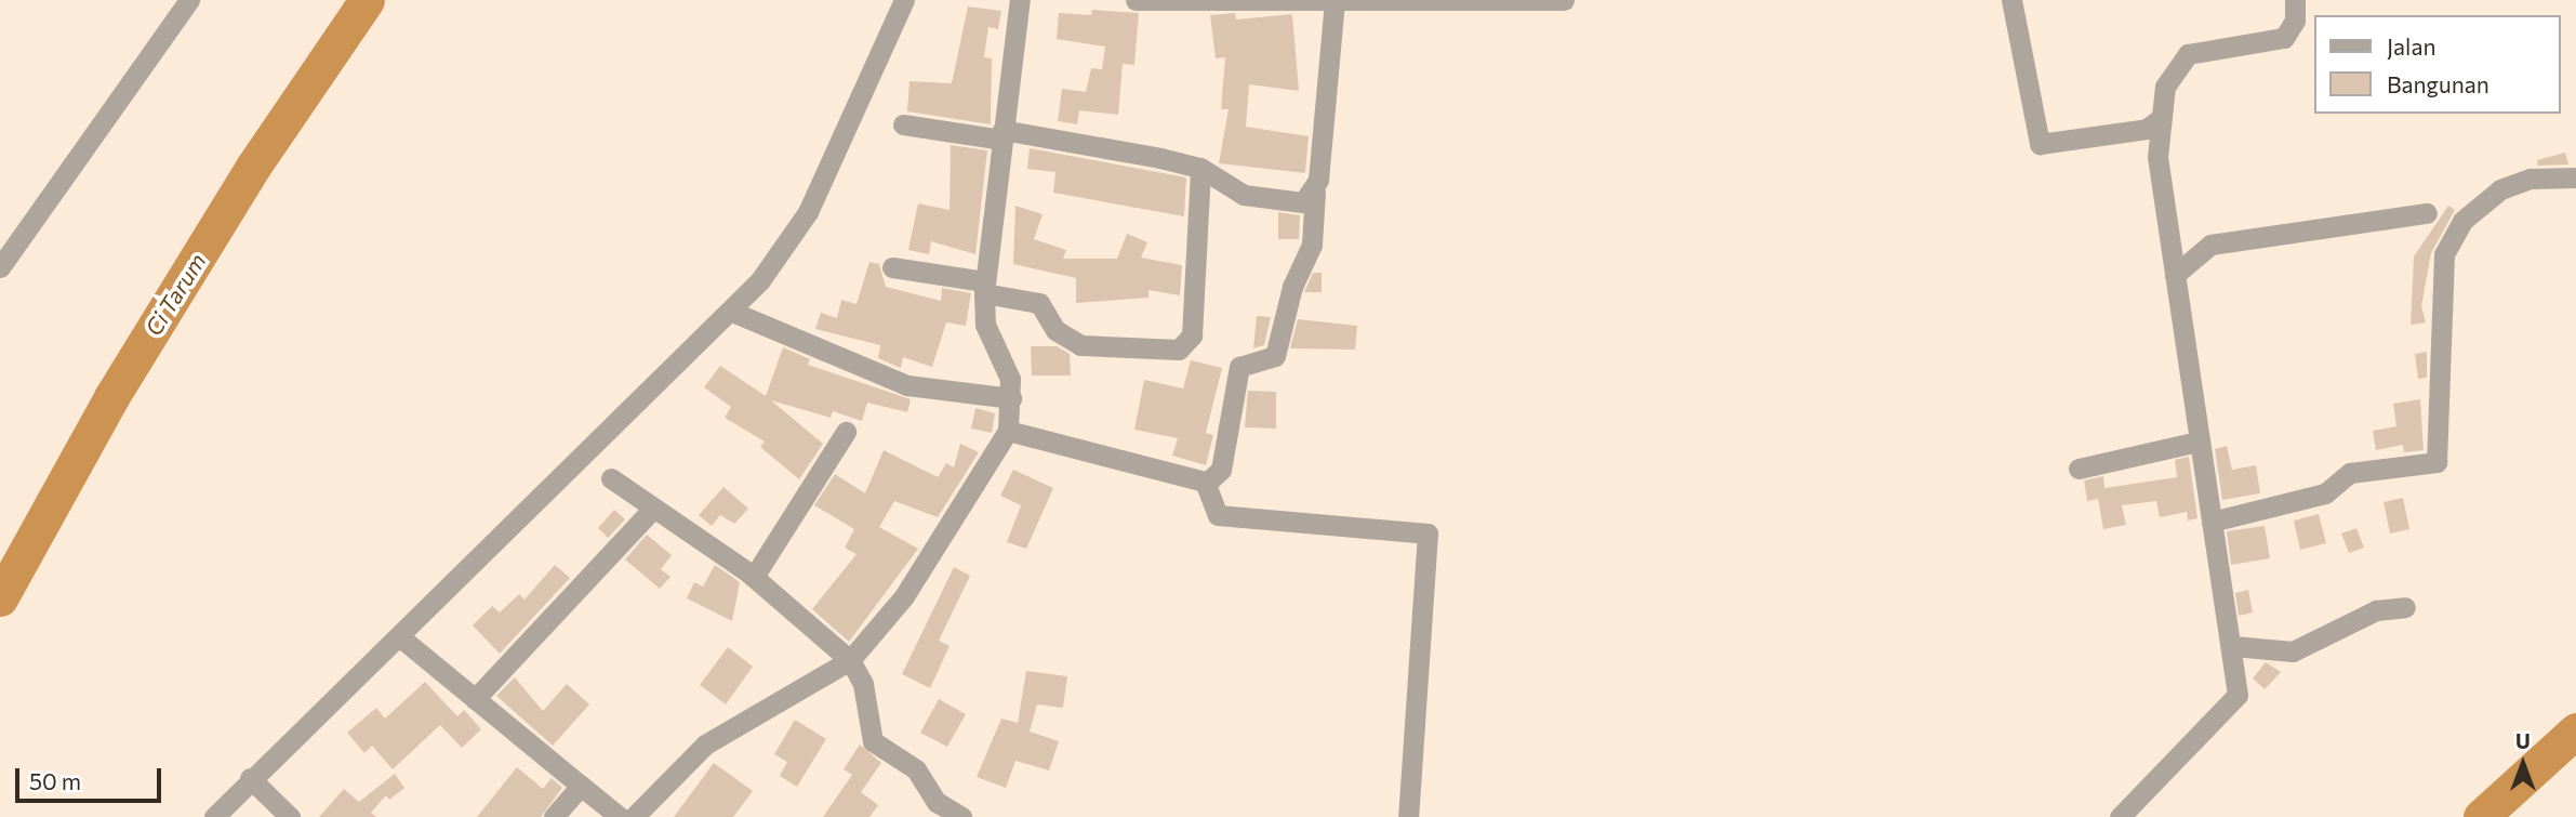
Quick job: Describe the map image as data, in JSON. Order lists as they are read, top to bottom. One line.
{"water":["Ci Tarum"],"legend":["Jalan","Bangunan"],"scale_bar":"50 m","north":"top"}
